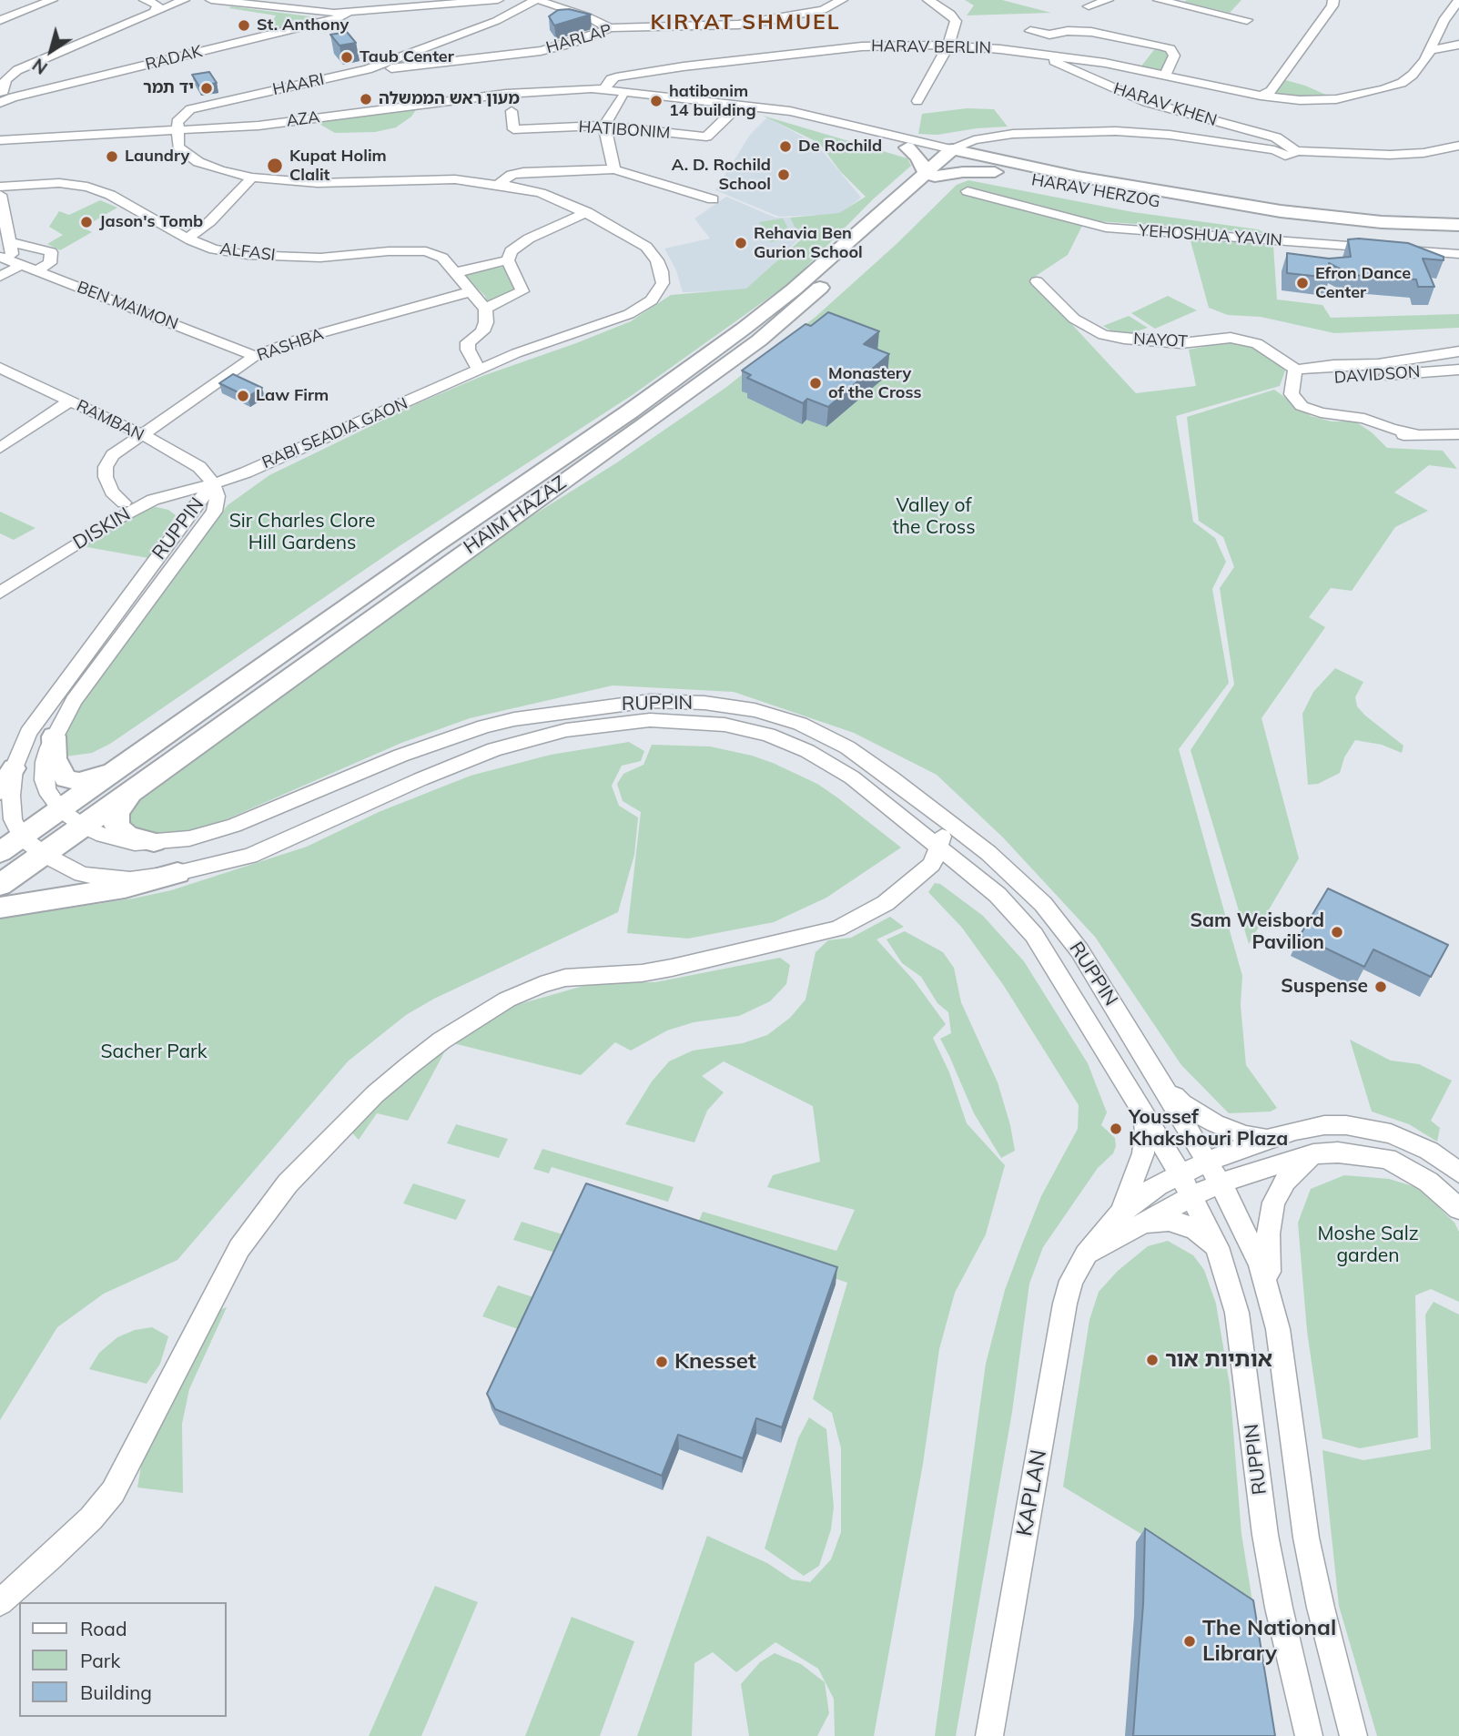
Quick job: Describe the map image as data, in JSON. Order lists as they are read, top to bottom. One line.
{"streets":{"main road":["HARAV HERZOG","HAIM HAZAZ"],"street":["HARLAP","HARAV BERLIN","RADAK","HAARI","HARAV KHEN","AZA","HATIBONIM","YEHOSHUA YAVIN","ALFASI","BEN MAIMON","NAYOT","RASHBA","DAVIDSON","RAMBAN","RABI SEADIA GAON","DISKIN","RUPPIN","KAPLAN"]},"crossings":[["HARLAP","HAARI"],["HARAV BERLIN","HARAV KHEN"],["HARAV BERLIN","AZA"],["HARAV BERLIN","HARAV HERZOG"],["HAARI","AZA"],["HAARI","RABI SEADIA GAON"],["AZA","HARAV HERZOG"],["AZA","RABI SEADIA GAON"],["HATIBONIM","HARAV HERZOG"],["HARAV HERZOG","HAIM HAZAZ"],["ALFASI","RASHBA"],["BEN MAIMON","RASHBA"],["NAYOT","DAVIDSON"],["RASHBA","RAMBAN"],["RAMBAN","RABI SEADIA GAON"],["RAMBAN","DISKIN"],["RAMBAN","RUPPIN"],["RABI SEADIA GAON","DISKIN"],["RABI SEADIA GAON","RUPPIN"],["HAIM HAZAZ","RUPPIN"],["DISKIN","RUPPIN"],["RUPPIN","KAPLAN"]],"districts":["KIRYAT SHMUEL"],"parks":["Valley of the Cross","Sir Charles Clore Hill Gardens","Sacher Park","Moshe Salz garden"],"places":["St. Anthony","Taub Center","יד תמר","מעון ראש הממשלה","hatibonim 14 building","De Rochild","Laundry","Kupat Holim Clalit","A. D. Rochild School","Jason's Tomb","Rehavia Ben Gurion School","Efron Dance Center","Monastery of the Cross","Law Firm","Sam Weisbord Pavilion","Suspense","Youssef Khakshouri Plaza","אותיות אור","Knesset","The National Library"],"legend":["Road","Park","Building"],"north":"bottom left"}
